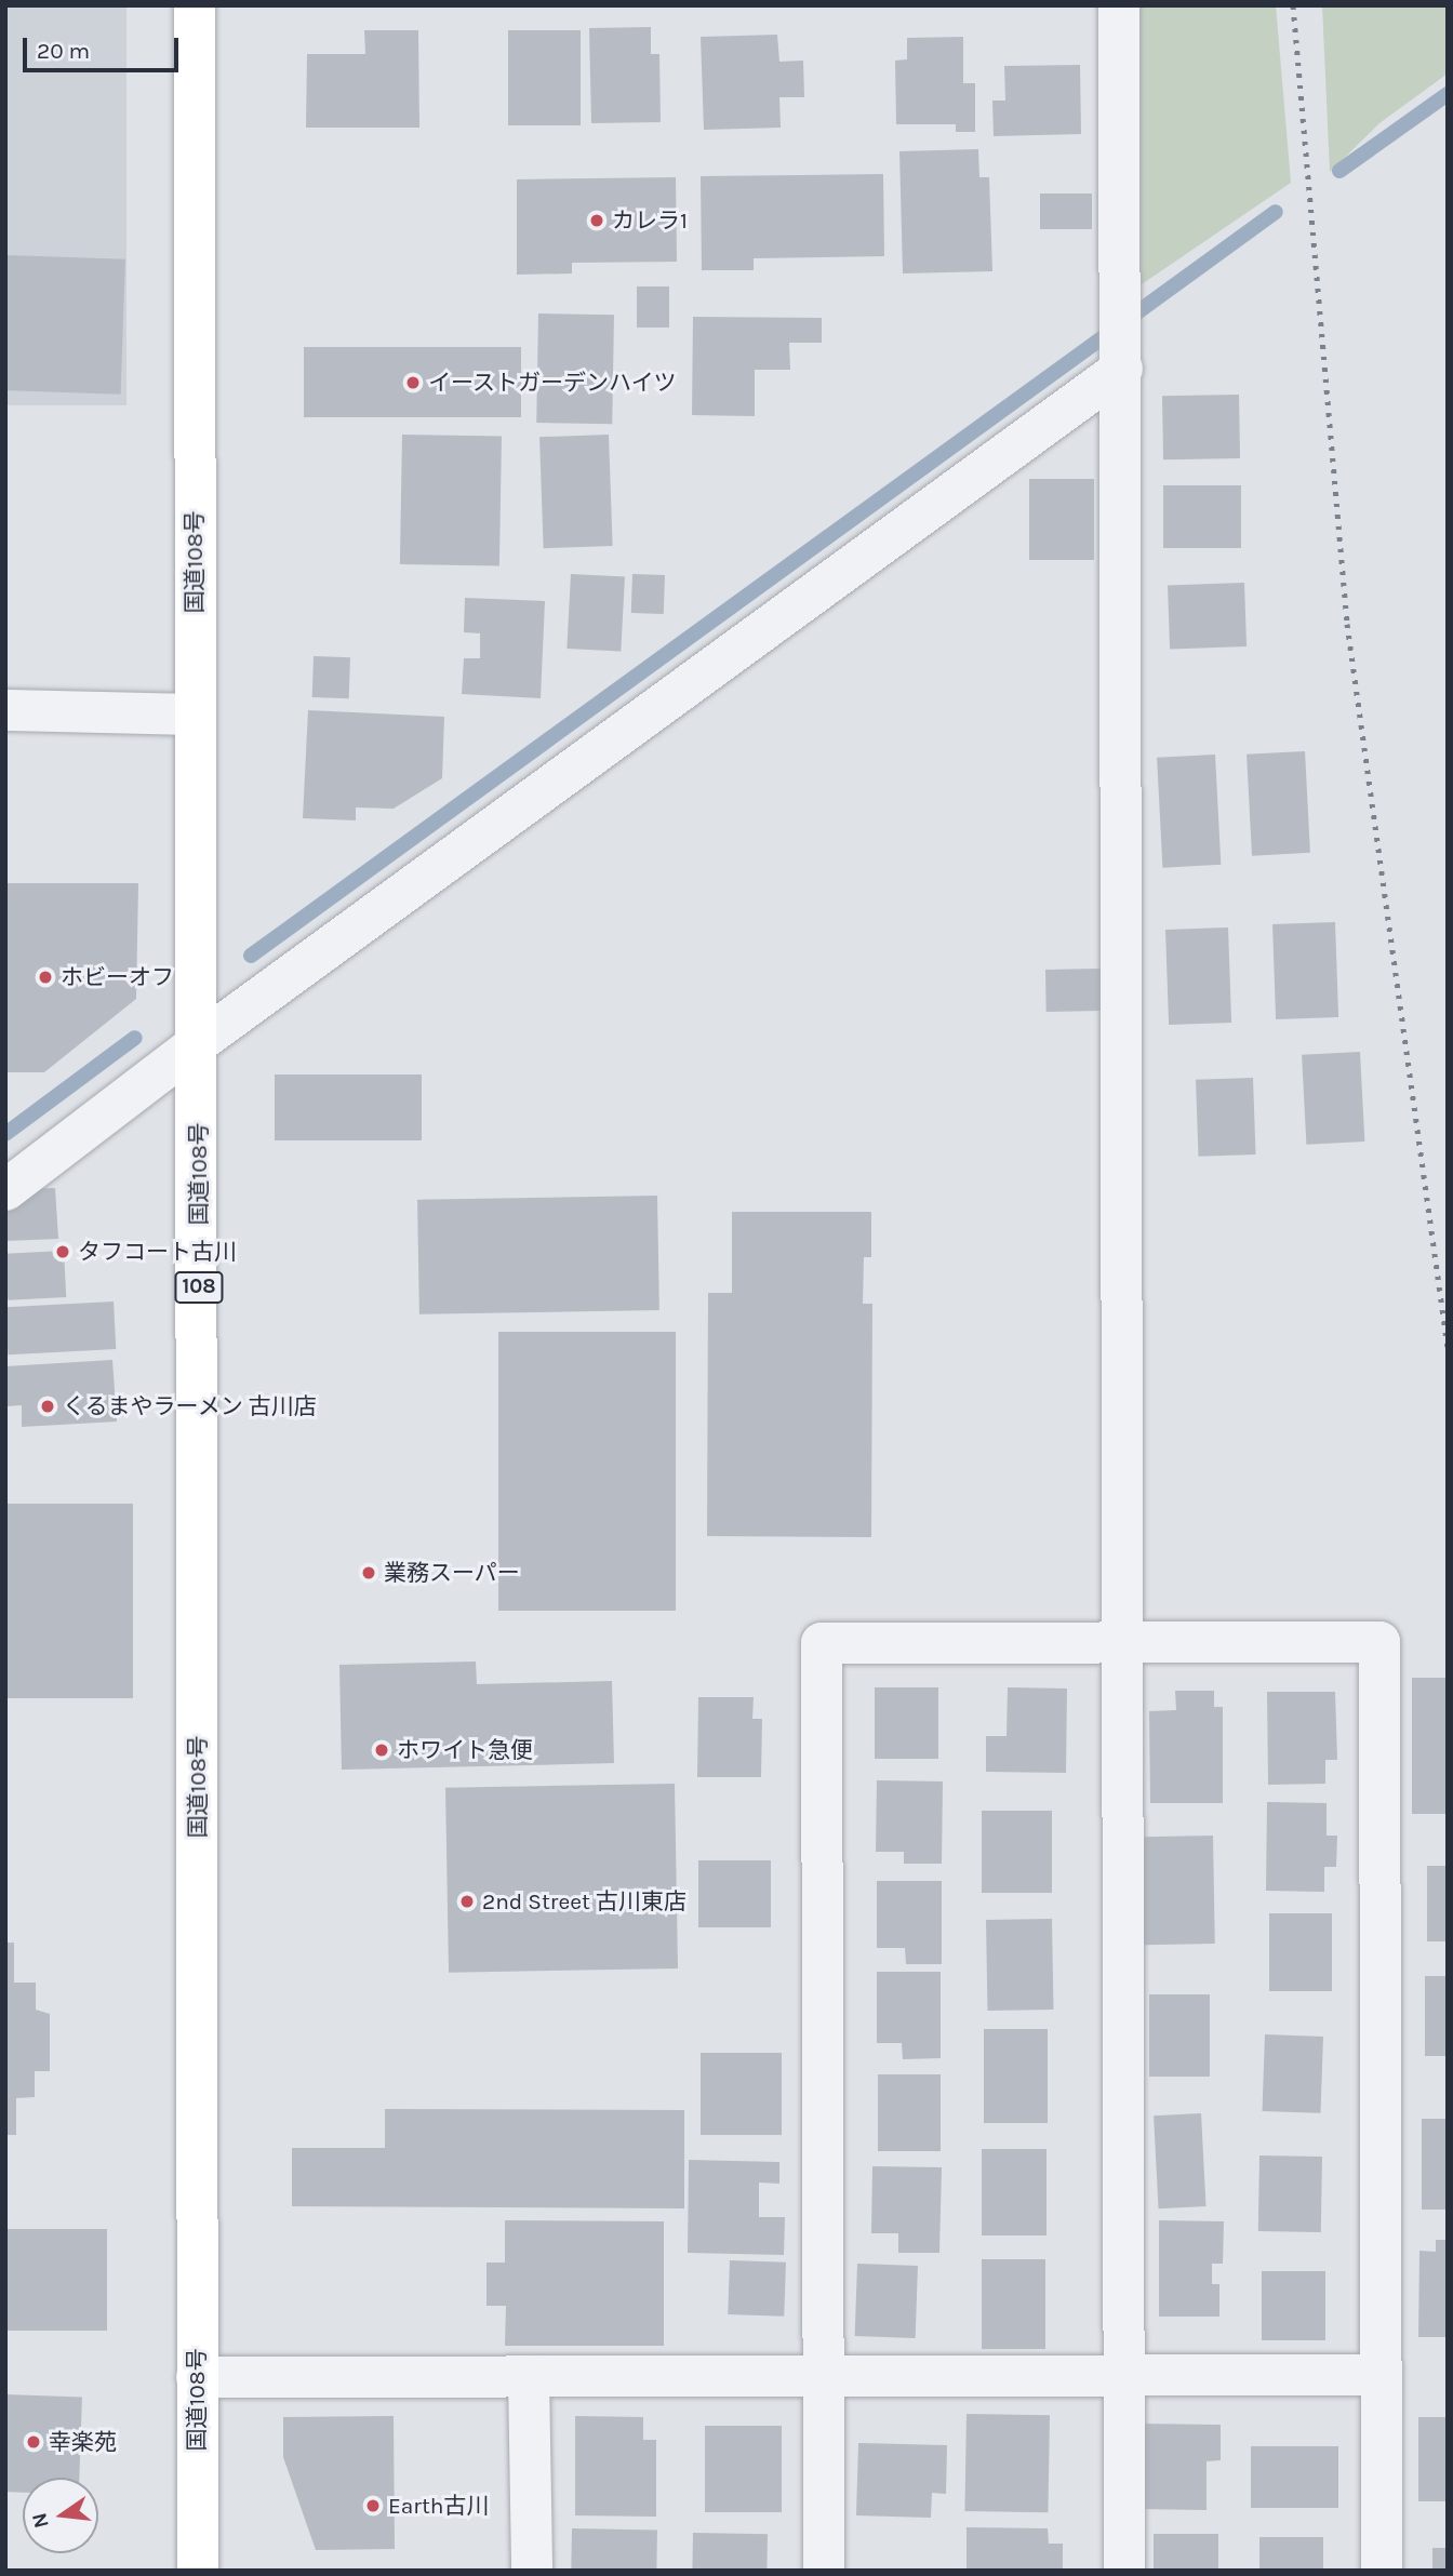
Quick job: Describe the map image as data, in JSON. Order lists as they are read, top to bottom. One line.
{"streets":{"highway":["国道108号","108"]},"places":["カレラ1","イーストガーデンハイツ","ホビーオフ","タフコート古川","くるまやラーメン 古川店","業務スーパー","ホワイト急便","2nd Street 古川東店","幸楽苑","Earth古川"],"scale_bar":"20 m","north":"left"}
